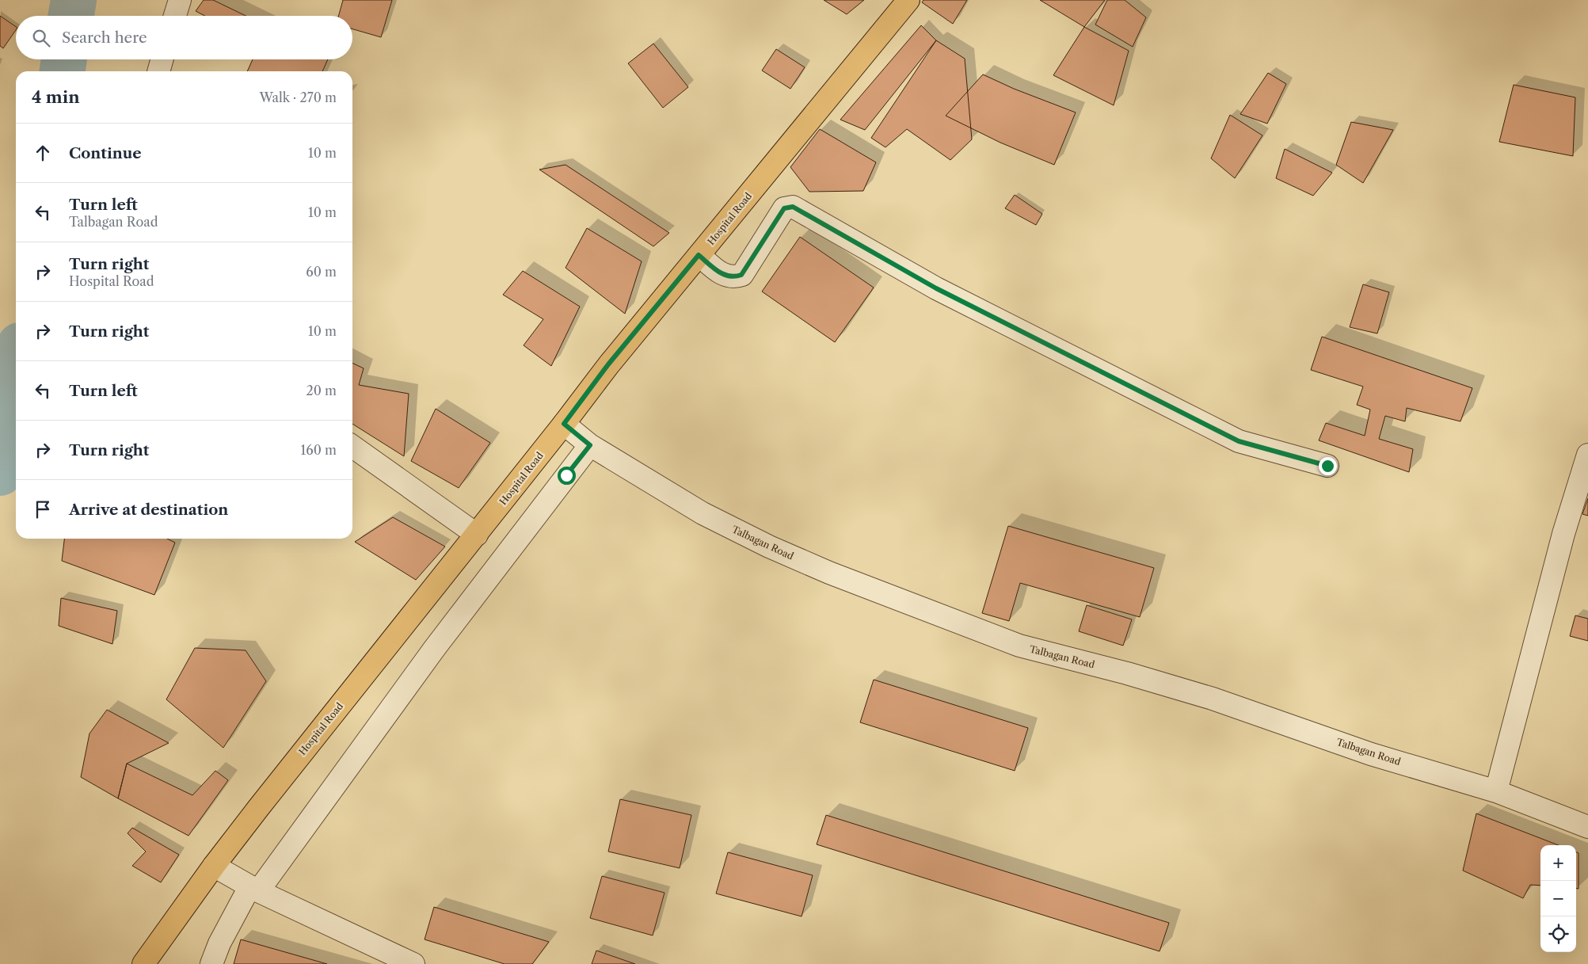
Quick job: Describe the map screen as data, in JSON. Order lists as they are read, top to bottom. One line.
{"streets":{"main road":["Hospital Road"],"street":["Talbagan Road"]},"crossings":[["Hospital Road","Talbagan Road"]],"page":{"search":"Search here","heading":["4 min","Walk · 270 m"],"list":[["Continue","10 m"],["Turn left","Talbagan Road","10 m"],["Turn right","Hospital Road","60 m"],["Turn right","10 m"],["Turn left","20 m"],["Turn right","160 m"],"Arrive at destination"],"map_buttons":["+","−"]}}
